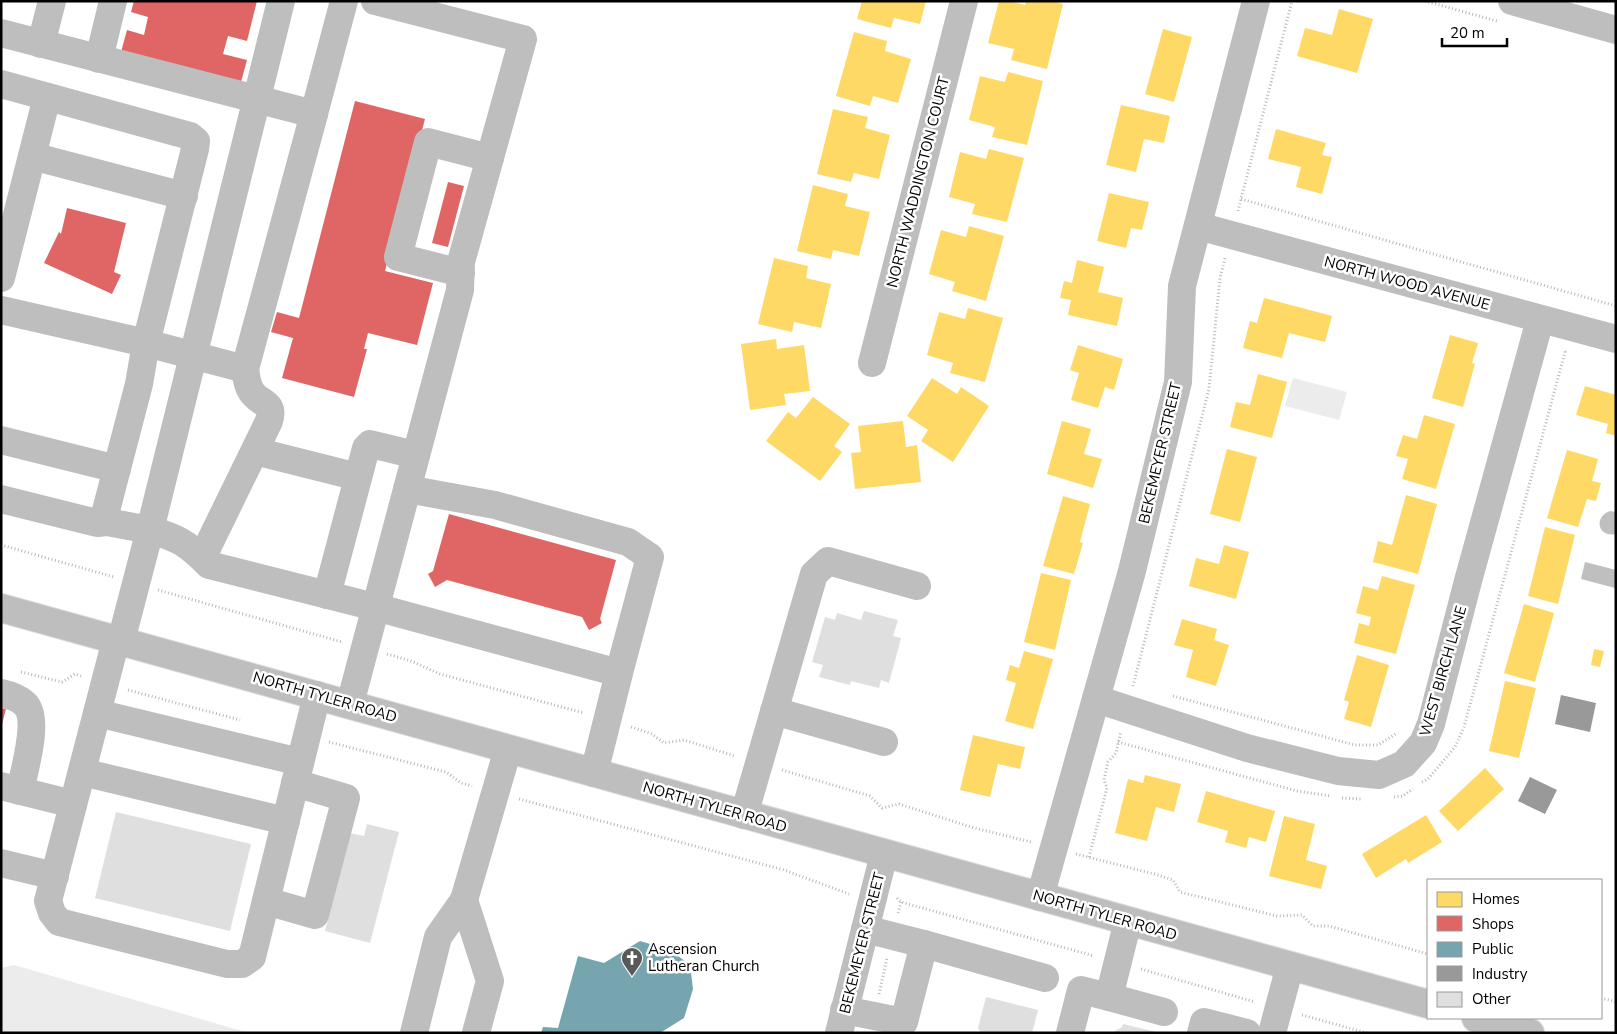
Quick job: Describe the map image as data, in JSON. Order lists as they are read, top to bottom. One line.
{"streets":{"street":["NORTH WADDINGTON COURT","NORTH WOOD AVENUE","BEKEMEYER STREET","WEST BIRCH LANE","NORTH TYLER ROAD"]},"crossings":[["NORTH WOOD AVENUE","BEKEMEYER STREET"],["NORTH WOOD AVENUE","WEST BIRCH LANE"],["BEKEMEYER STREET","WEST BIRCH LANE"],["BEKEMEYER STREET","NORTH TYLER ROAD"]],"places":{"church":["Ascension Lutheran Church"]},"legend":["Homes","Shops","Public","Industry","Other"],"scale_bar":"20 m"}
